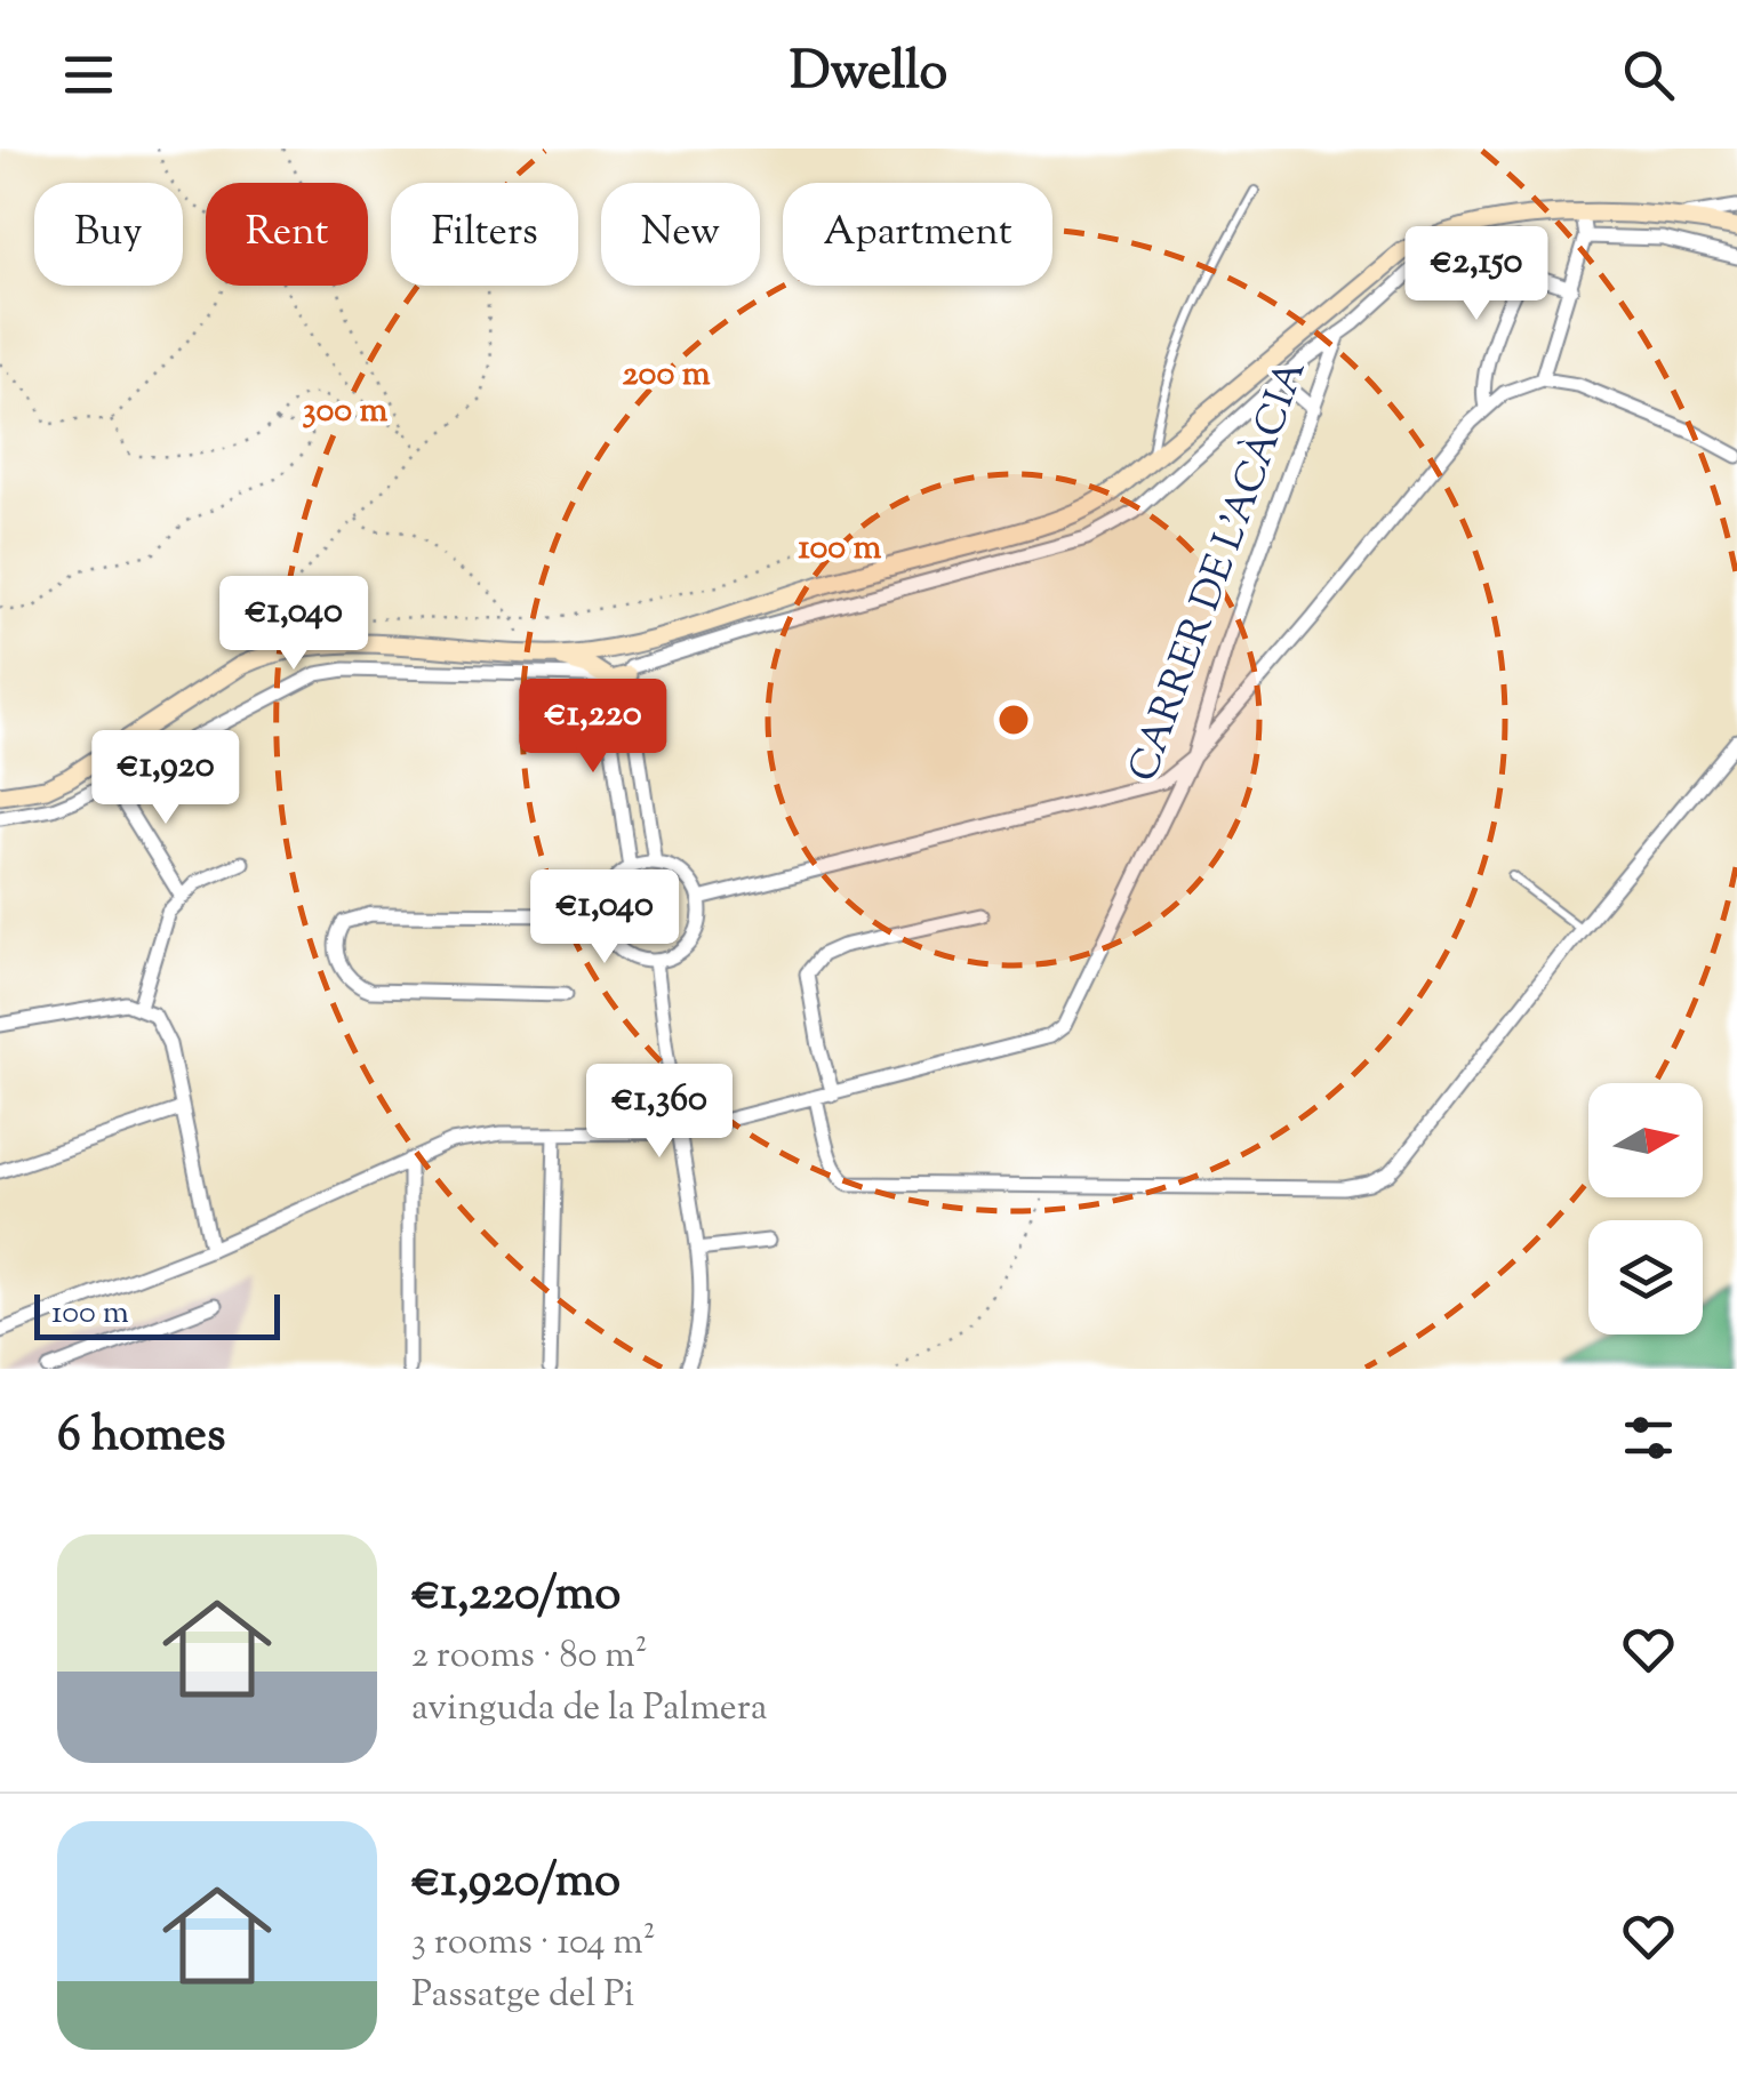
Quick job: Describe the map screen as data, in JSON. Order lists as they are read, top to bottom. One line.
{"streets":{"street":["CARRER DE L'ACÀCIA"]},"scale_bar":"100 m","north":"right","page":{"header":"Dwello","chip":["Buy","Rent","Filters","New","Apartment"],"price":["€2,150","€1,040","€1,220","€1,920","€1,040","€1,360"],"scale":"100 m","heading":"6 homes","list":[{"name":"€1,220/mo","note":"2 rooms · 80 m² · avinguda de la Palmera"},{"name":"€1,920/mo","note":"3 rooms · 104 m² · Passatge del Pi"}]},"rings":["200 m","300 m","100 m"]}
